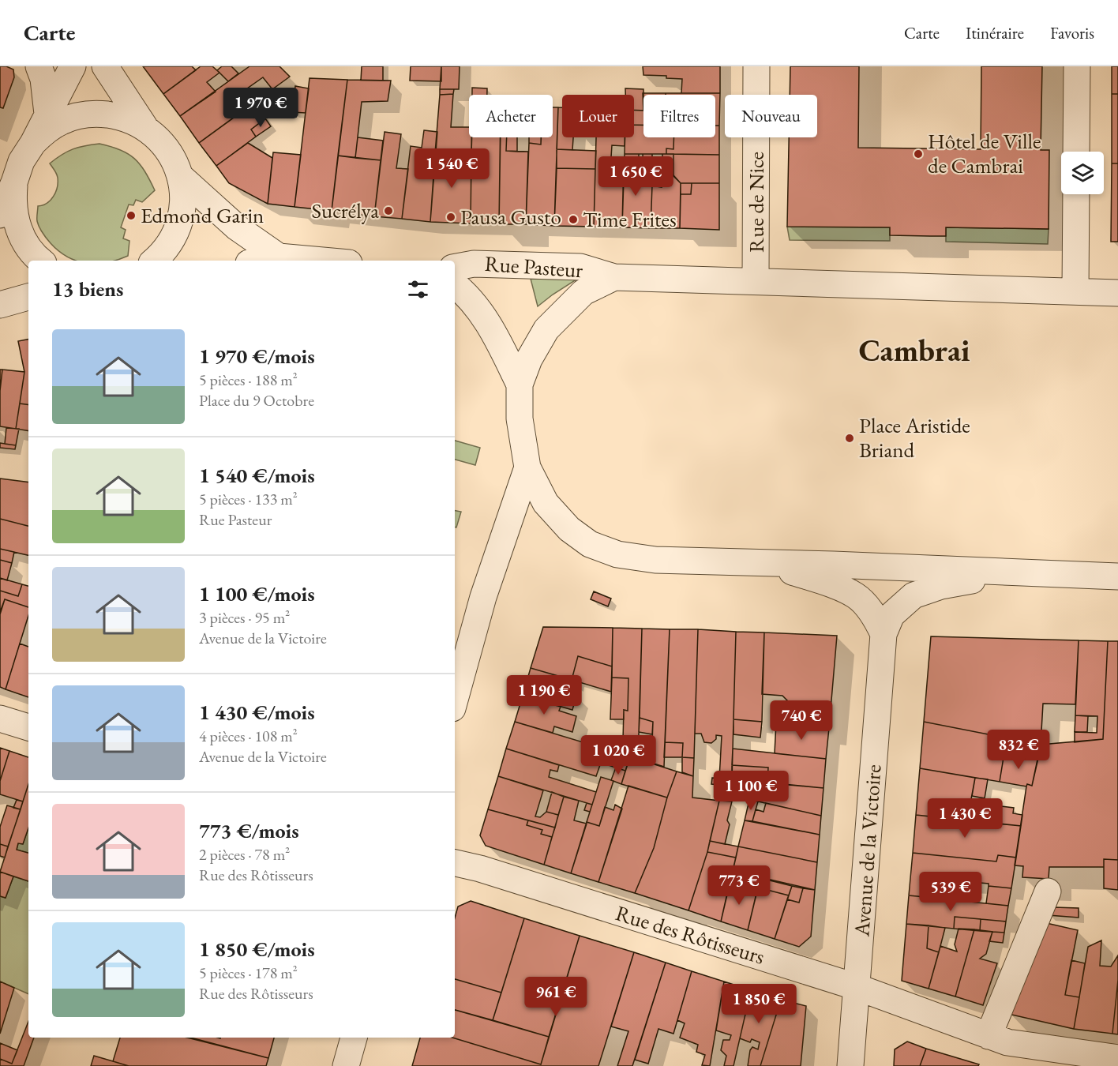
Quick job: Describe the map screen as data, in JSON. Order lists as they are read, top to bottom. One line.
{"streets":{"street":["Rue de Nice","Rue Pasteur","Avenue de la Victoire","Rue des Rôtisseurs"]},"crossings":[["Avenue de la Victoire","Rue des Rôtisseurs"]],"districts":["Cambrai"],"places":["Hôtel de Ville de Cambrai","Sucrélya","Edmond Garin","Pausa Gusto","Time Frites","Place Aristide Briand"],"page":{"header":"Carte","nav":["Carte","Itinéraire","Favoris"],"price":["1 970 €","1 540 €","1 650 €","1 190 €","740 €","832 €","1 020 €","1 100 €","1 430 €","773 €","539 €","961 €","1 850 €"],"chip":["Acheter","Louer","Filtres","Nouveau"],"heading":"13 biens","list":[{"name":"1 970 €/mois","note":"5 pièces · 188 m² · Place du 9 Octobre"},{"name":"1 540 €/mois","note":"5 pièces · 133 m² · Rue Pasteur"},{"name":"1 100 €/mois","note":"3 pièces · 95 m² · Avenue de la Victoire"},{"name":"1 430 €/mois","note":"4 pièces · 108 m² · Avenue de la Victoire"},{"name":"773 €/mois","note":"2 pièces · 78 m² · Rue des Rôtisseurs"},{"name":"1 850 €/mois","note":"5 pièces · 178 m² · Rue des Rôtisseurs"}]}}
